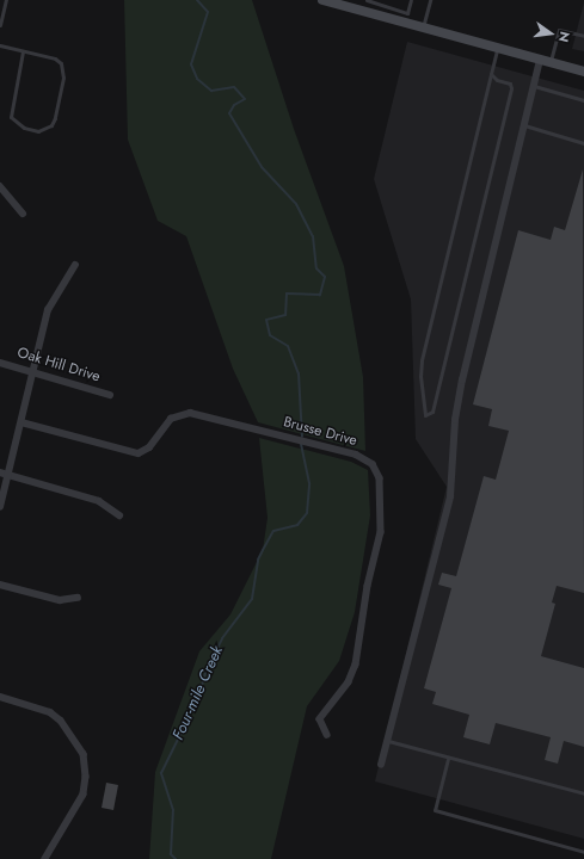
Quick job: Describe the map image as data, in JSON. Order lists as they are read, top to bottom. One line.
{"streets":{"street":["Oak Hill Drive","Brusse Drive"]},"water":["Four-mile Creek"],"north":"right"}
